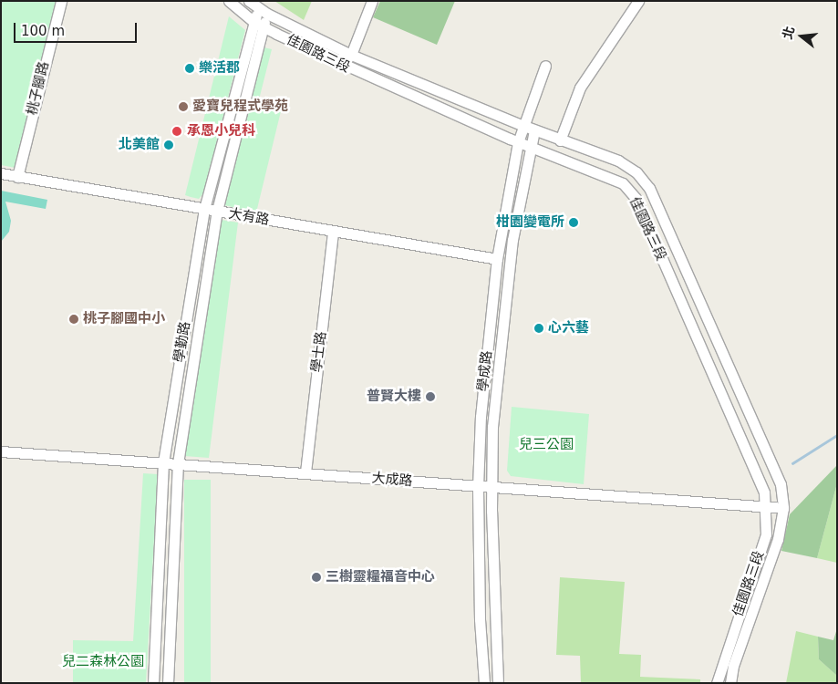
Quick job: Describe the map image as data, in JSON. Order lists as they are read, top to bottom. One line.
{"streets":{"street":["佳園路三段","桃子腳路","大有路","學勤路","學士路","學成路","大成路"]},"crossings":[["佳園路三段","學勤路"],["佳園路三段","學成路"],["佳園路三段","大成路"],["桃子腳路","大有路"],["大有路","學勤路"],["大有路","學士路"],["大有路","學成路"],["學勤路","大成路"],["學士路","大成路"],["學成路","大成路"]],"parks":["兒三公園","兒二森林公園"],"places":["樂活郡","愛寶兒程式學苑","承恩小兒科","北美館","柑園變電所","桃子腳國中小","心六藝","普賢大樓","三樹靈糧福音中心"],"scale_bar":"100 m","north":"left"}
